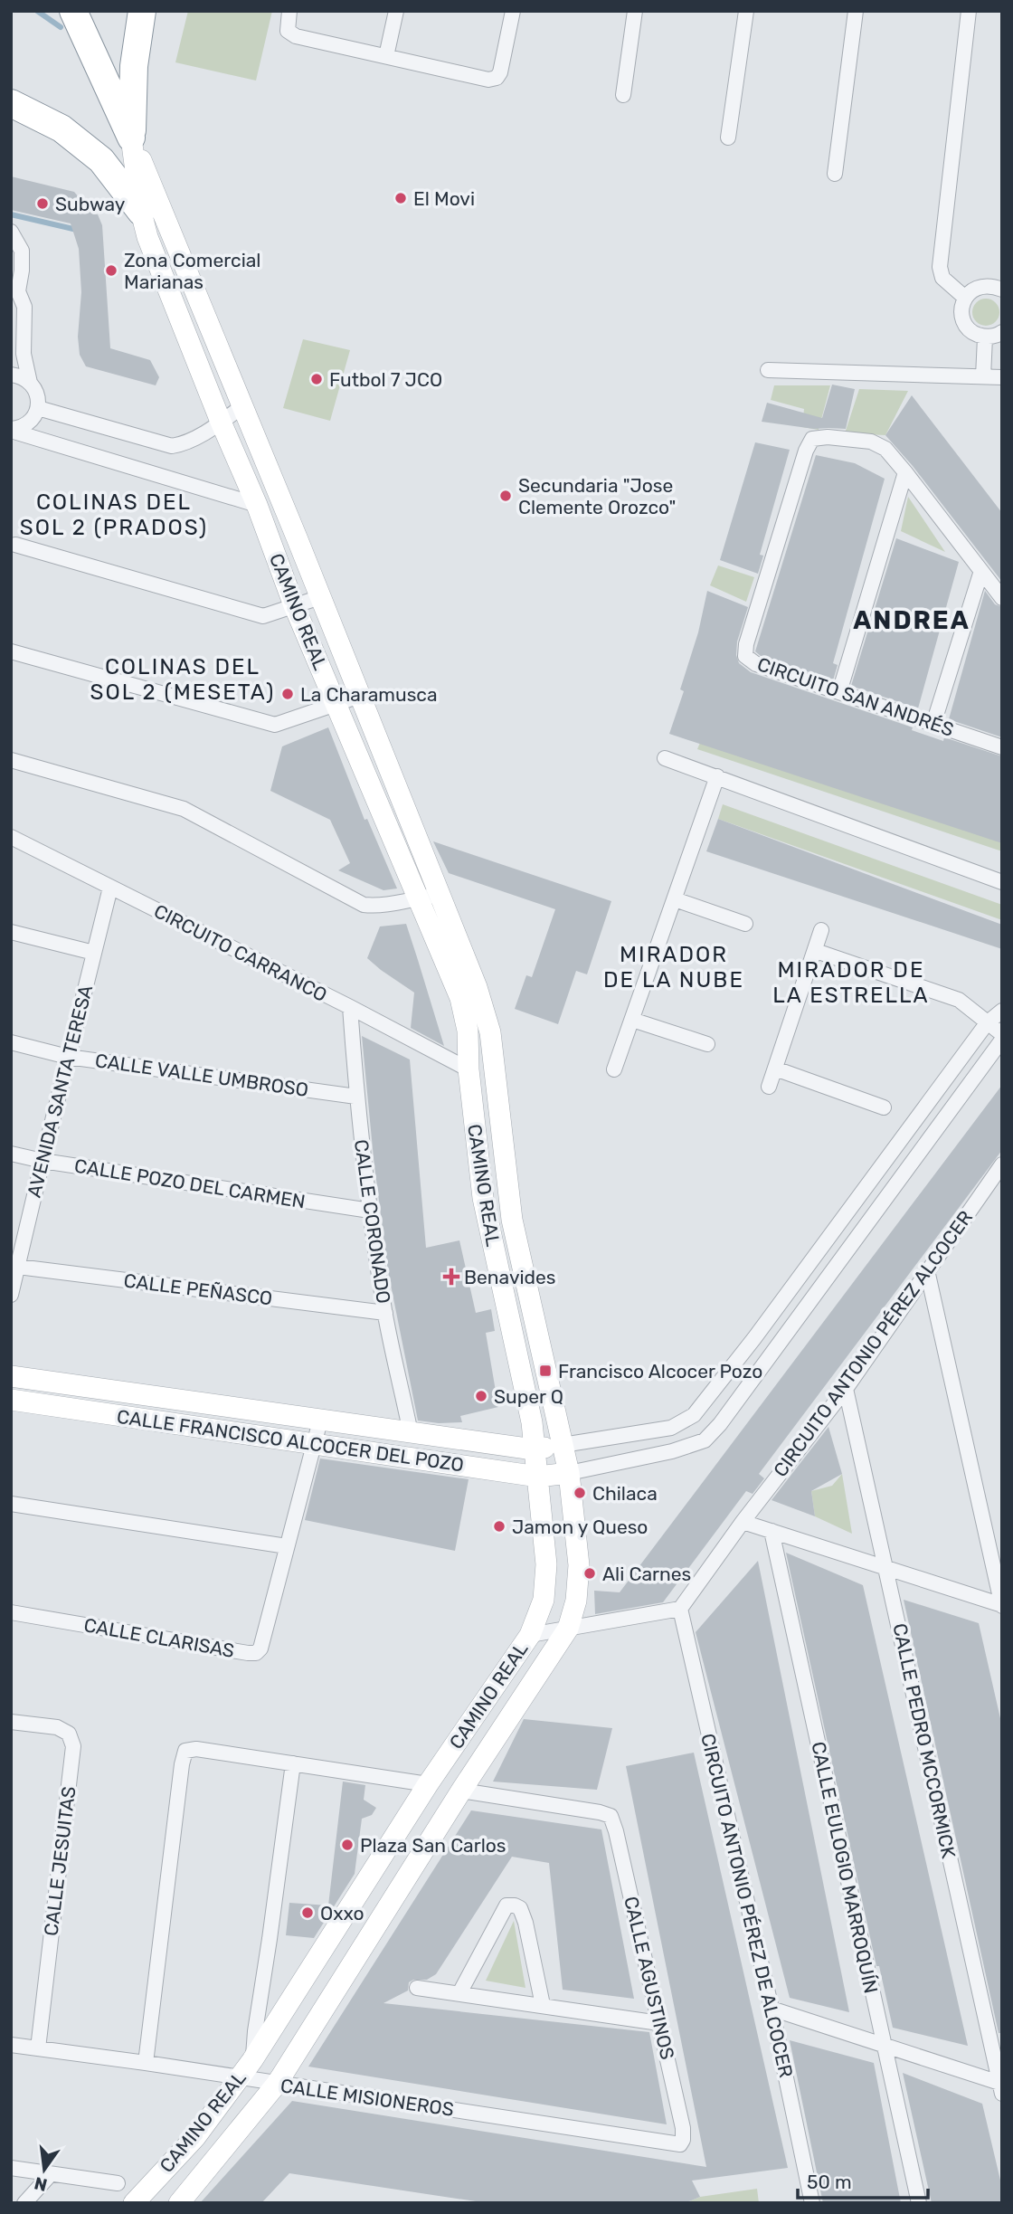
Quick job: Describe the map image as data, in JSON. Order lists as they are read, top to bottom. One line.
{"streets":{"street":["CAMINO REAL","CIRCUITO SAN ANDRÉS","CIRCUITO CARRANCO","CALLE VALLE UMBROSO","AVENIDA SANTA TERESA","CALLE POZO DEL CARMEN","CALLE CORONADO","CALLE PEÑASCO","CIRCUITO ANTONIO PÉREZ ALCOCER","CALLE FRANCISCO ALCOCER DEL POZO","CALLE CLARISAS","CALLE PEDRO MCCORMICK","CALLE JESUITAS","CALLE EULOGIO MARROQUÍN","CIRCUITO ANTONIO PÉREZ DE ALCOCER","CALLE AGUSTINOS","CALLE MISIONEROS"]},"crossings":[["CAMINO REAL","CIRCUITO CARRANCO"],["CAMINO REAL","CALLE FRANCISCO ALCOCER DEL POZO"],["CAMINO REAL","CALLE AGUSTINOS"],["CAMINO REAL","CALLE MISIONEROS"],["CIRCUITO CARRANCO","AVENIDA SANTA TERESA"],["CIRCUITO CARRANCO","CALLE CORONADO"],["CALLE VALLE UMBROSO","AVENIDA SANTA TERESA"],["CALLE VALLE UMBROSO","CALLE CORONADO"],["AVENIDA SANTA TERESA","CALLE POZO DEL CARMEN"],["AVENIDA SANTA TERESA","CALLE PEÑASCO"],["CALLE POZO DEL CARMEN","CALLE CORONADO"],["CALLE CORONADO","CALLE PEÑASCO"],["CALLE CORONADO","CALLE FRANCISCO ALCOCER DEL POZO"],["CIRCUITO ANTONIO PÉREZ ALCOCER","CALLE PEDRO MCCORMICK"],["CALLE FRANCISCO ALCOCER DEL POZO","CALLE CLARISAS"],["CALLE JESUITAS","CALLE MISIONEROS"],["CALLE AGUSTINOS","CALLE MISIONEROS"]],"districts":["COLINAS DEL SOL 2 (PRADOS)","ANDREA","COLINAS DEL SOL 2 (MESETA)","MIRADOR DE LA NUBE","MIRADOR DE LA ESTRELLA"],"places":{"other":["El Movi","Subway","Zona Comercial Marianas","Futbol 7 JCO","Secundaria \"Jose Clemente Orozco\"","La Charamusca","Super Q","Chilaca","Jamon y Queso","Ali Carnes","Plaza San Carlos","Oxxo"],"health":["Benavides"],"transit":["Francisco Alcocer Pozo"]},"scale_bar":"50 m","north":"bottom"}
